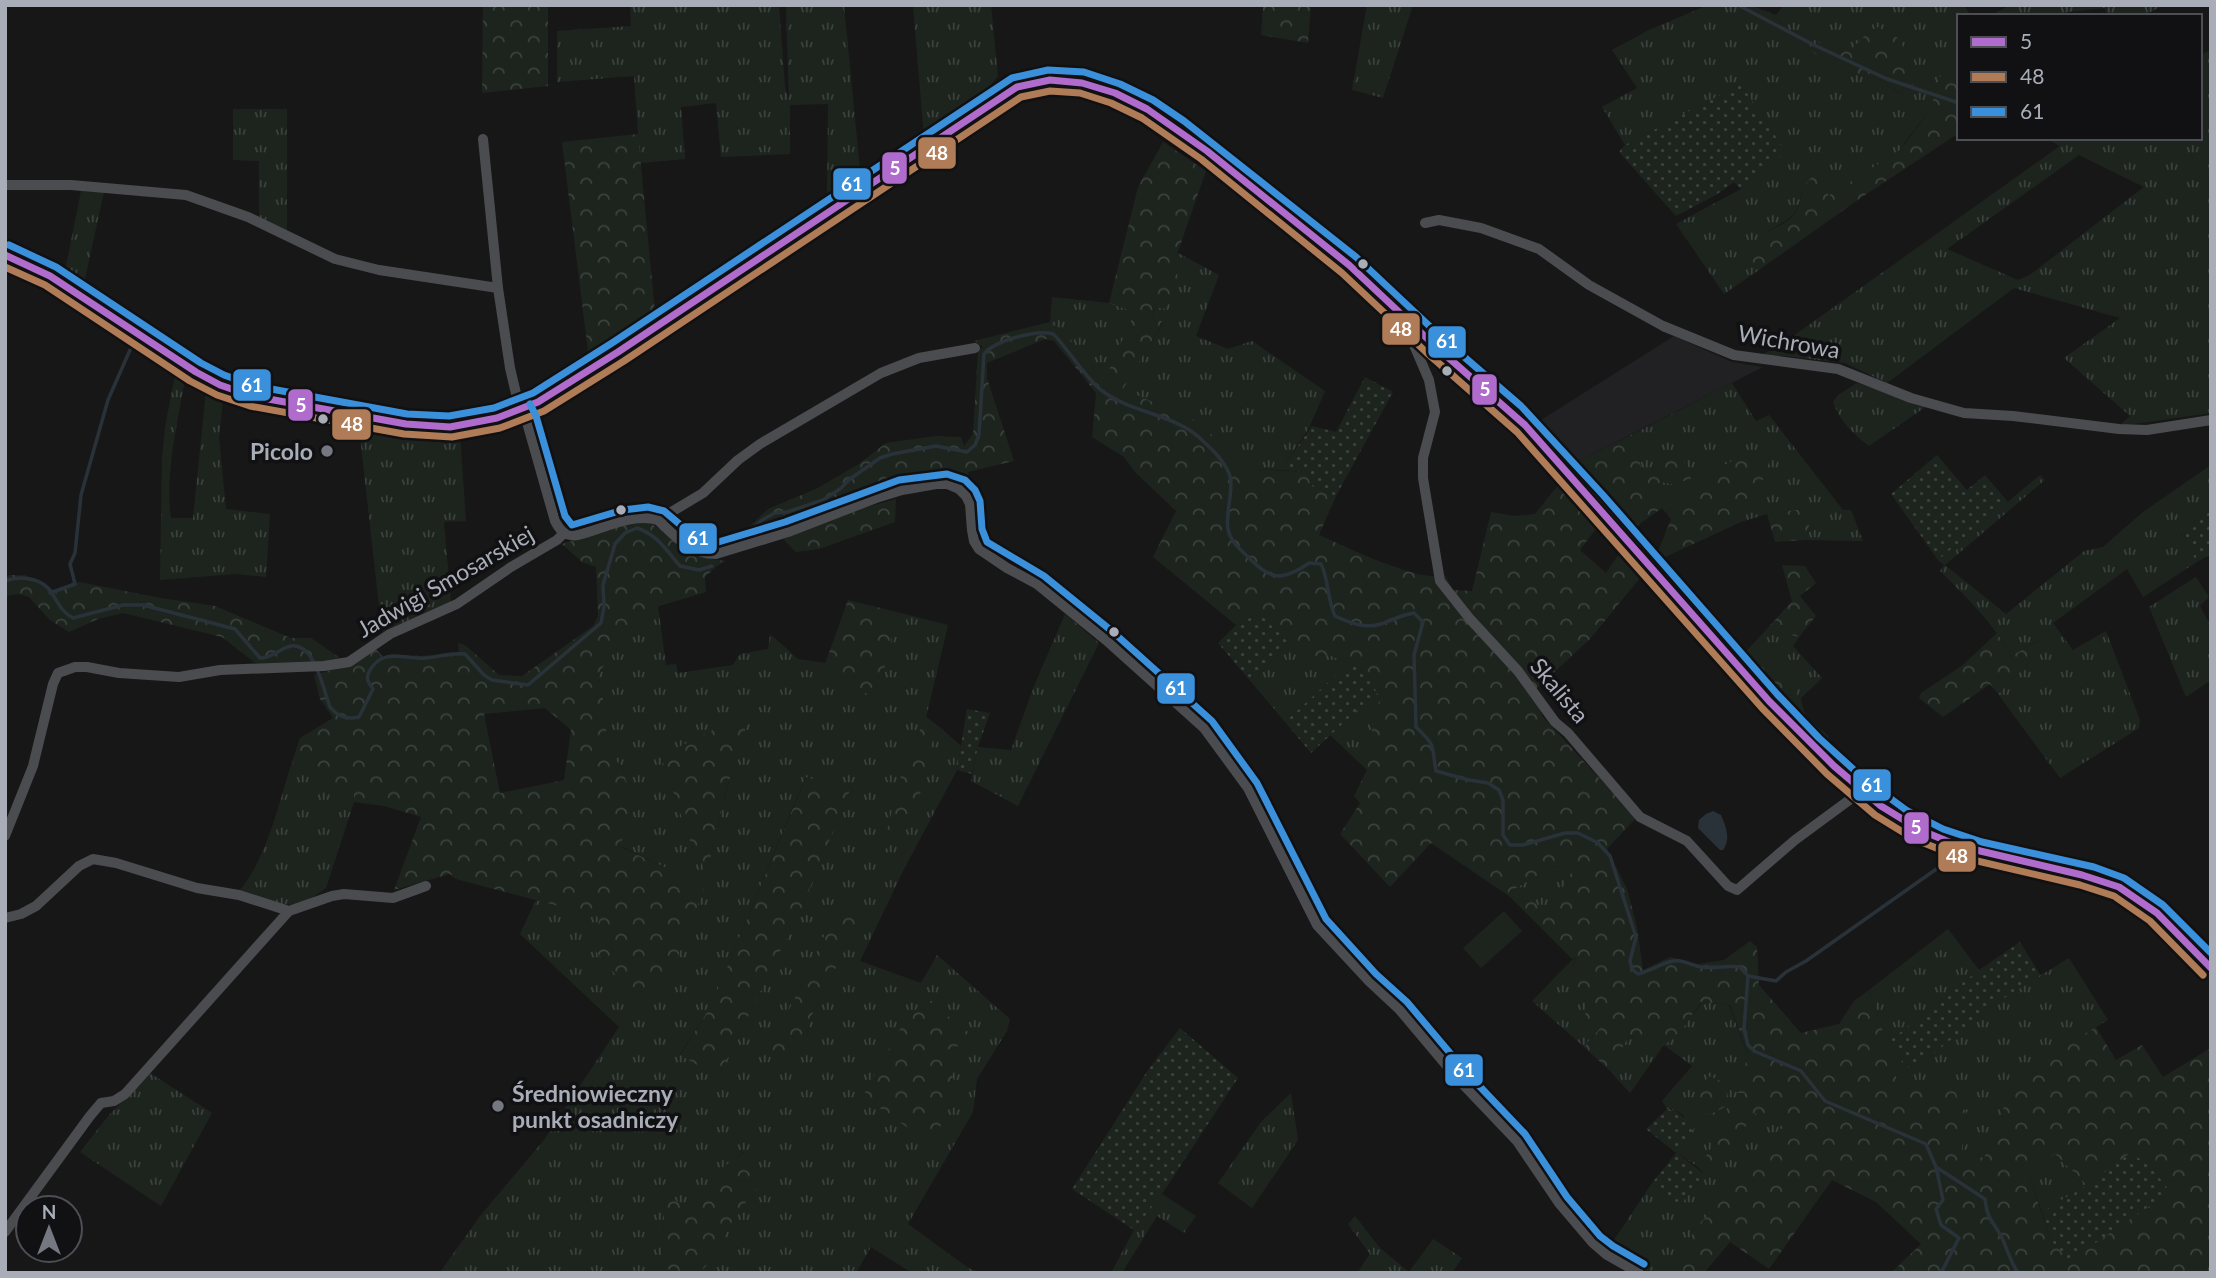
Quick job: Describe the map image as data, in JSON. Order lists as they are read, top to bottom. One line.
{"streets":{"street":["Wichrowa","Jadwigi Smosarskiej","Skalista"]},"places":["Picolo","Średniowieczny punkt osadniczy"],"lines":["transit line 61","transit line 5","transit line 48"],"legend":["5","48","61"],"north":"top"}
